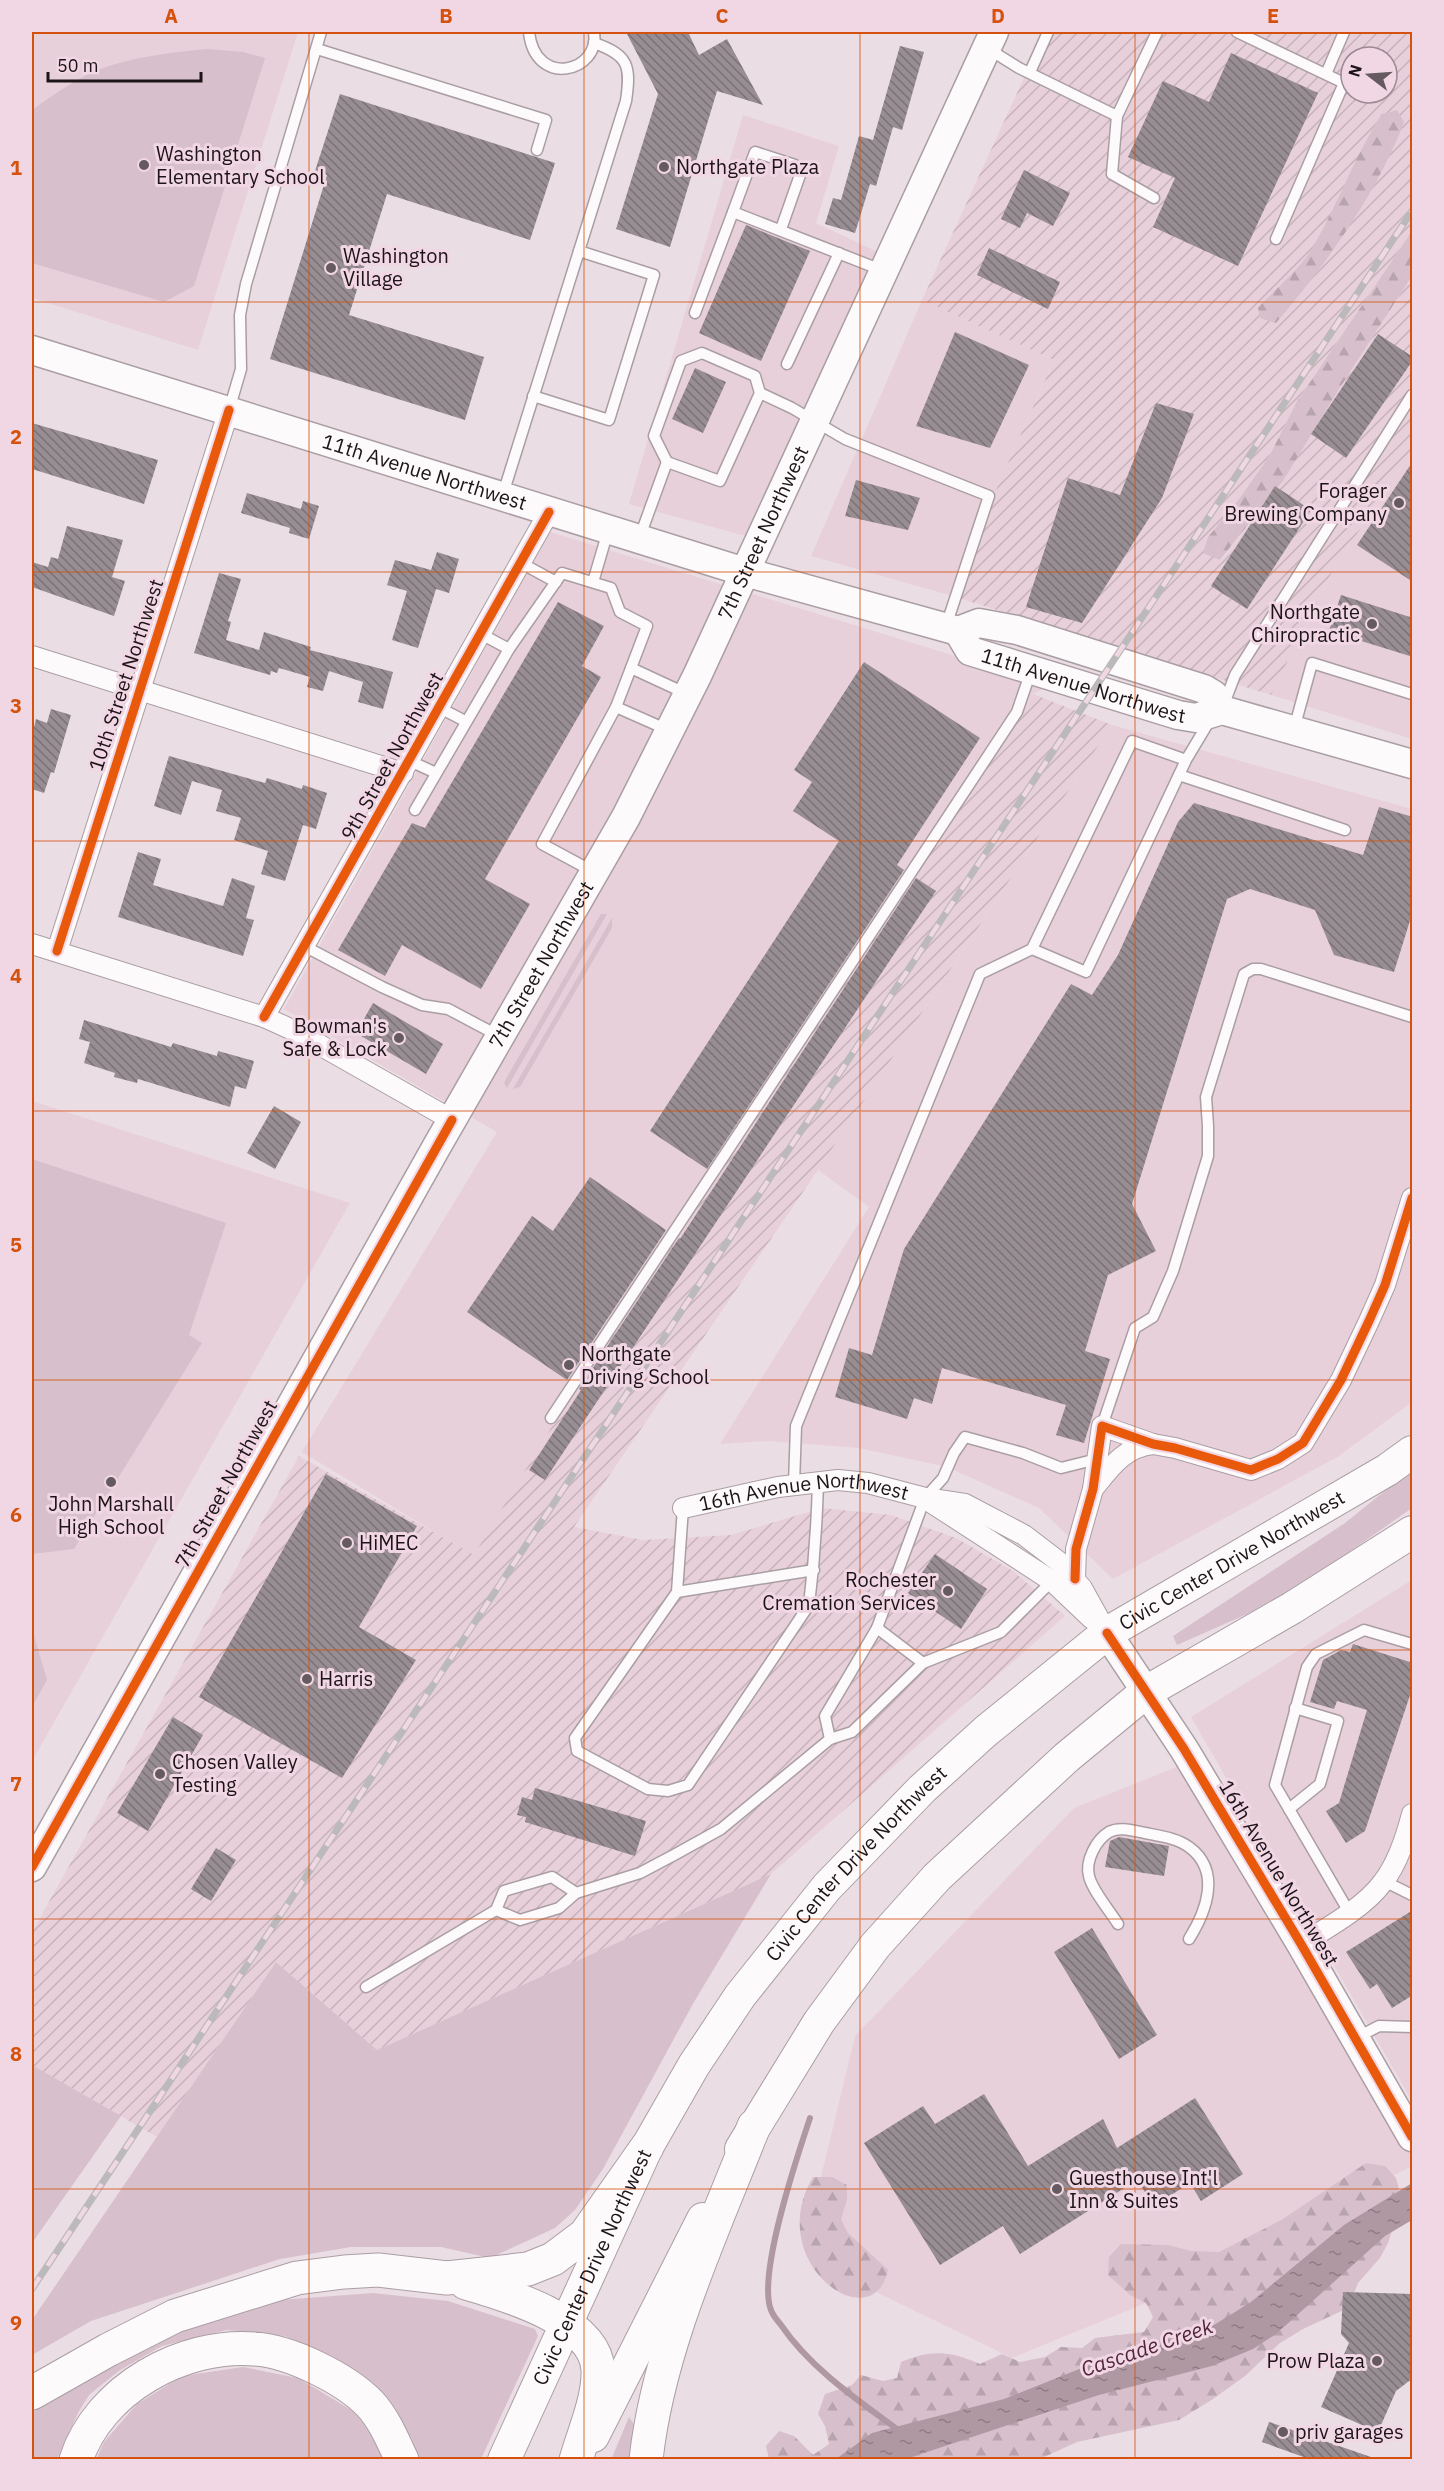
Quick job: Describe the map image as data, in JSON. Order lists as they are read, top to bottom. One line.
{"streets":{"main road":["11th Avenue Northwest","7th Street Northwest","16th Avenue Northwest","Civic Center Drive Northwest"],"street":["10th Street Northwest","9th Street Northwest"]},"crossings":[["11th Avenue Northwest","7th Street Northwest"],["11th Avenue Northwest","10th Street Northwest"],["11th Avenue Northwest","9th Street Northwest"],["16th Avenue Northwest","Civic Center Drive Northwest"]],"water":["Cascade Creek"],"places":["Washington Elementary School","Northgate Plaza","Washington Village","Forager Brewing Company","Northgate Chiropractic","Bowman's Safe & Lock","Northgate Driving School","John Marshall High School","HiMEC","Rochester Cremation Services","Harris","Chosen Valley Testing","Guesthouse Int'l Inn & Suites","Prow Plaza","priv garages"],"scale_bar":"50 m","north":"left","grid":{"columns":["A","B","C","D","E"],"rows":["1","2","3","4","5","6","7","8","9"]}}
